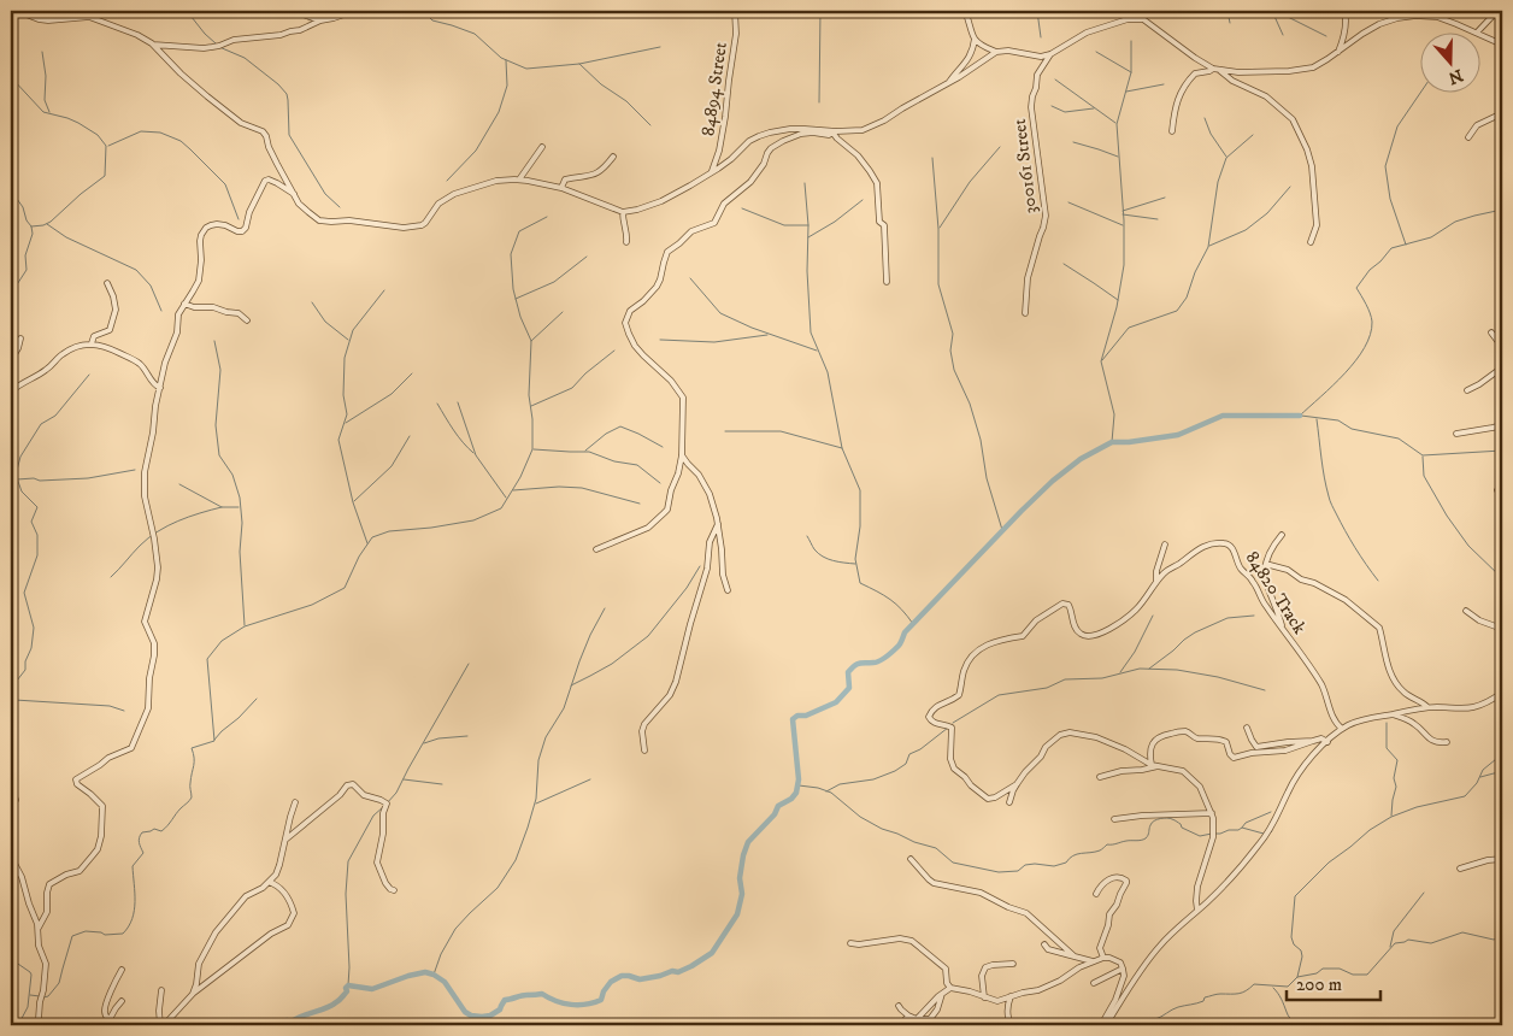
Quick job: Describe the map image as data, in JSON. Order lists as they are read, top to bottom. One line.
{"streets":{"street":["84894 Street","300161 Street","84820 Track"]},"scale_bar":"200 m","north":"bottom"}
